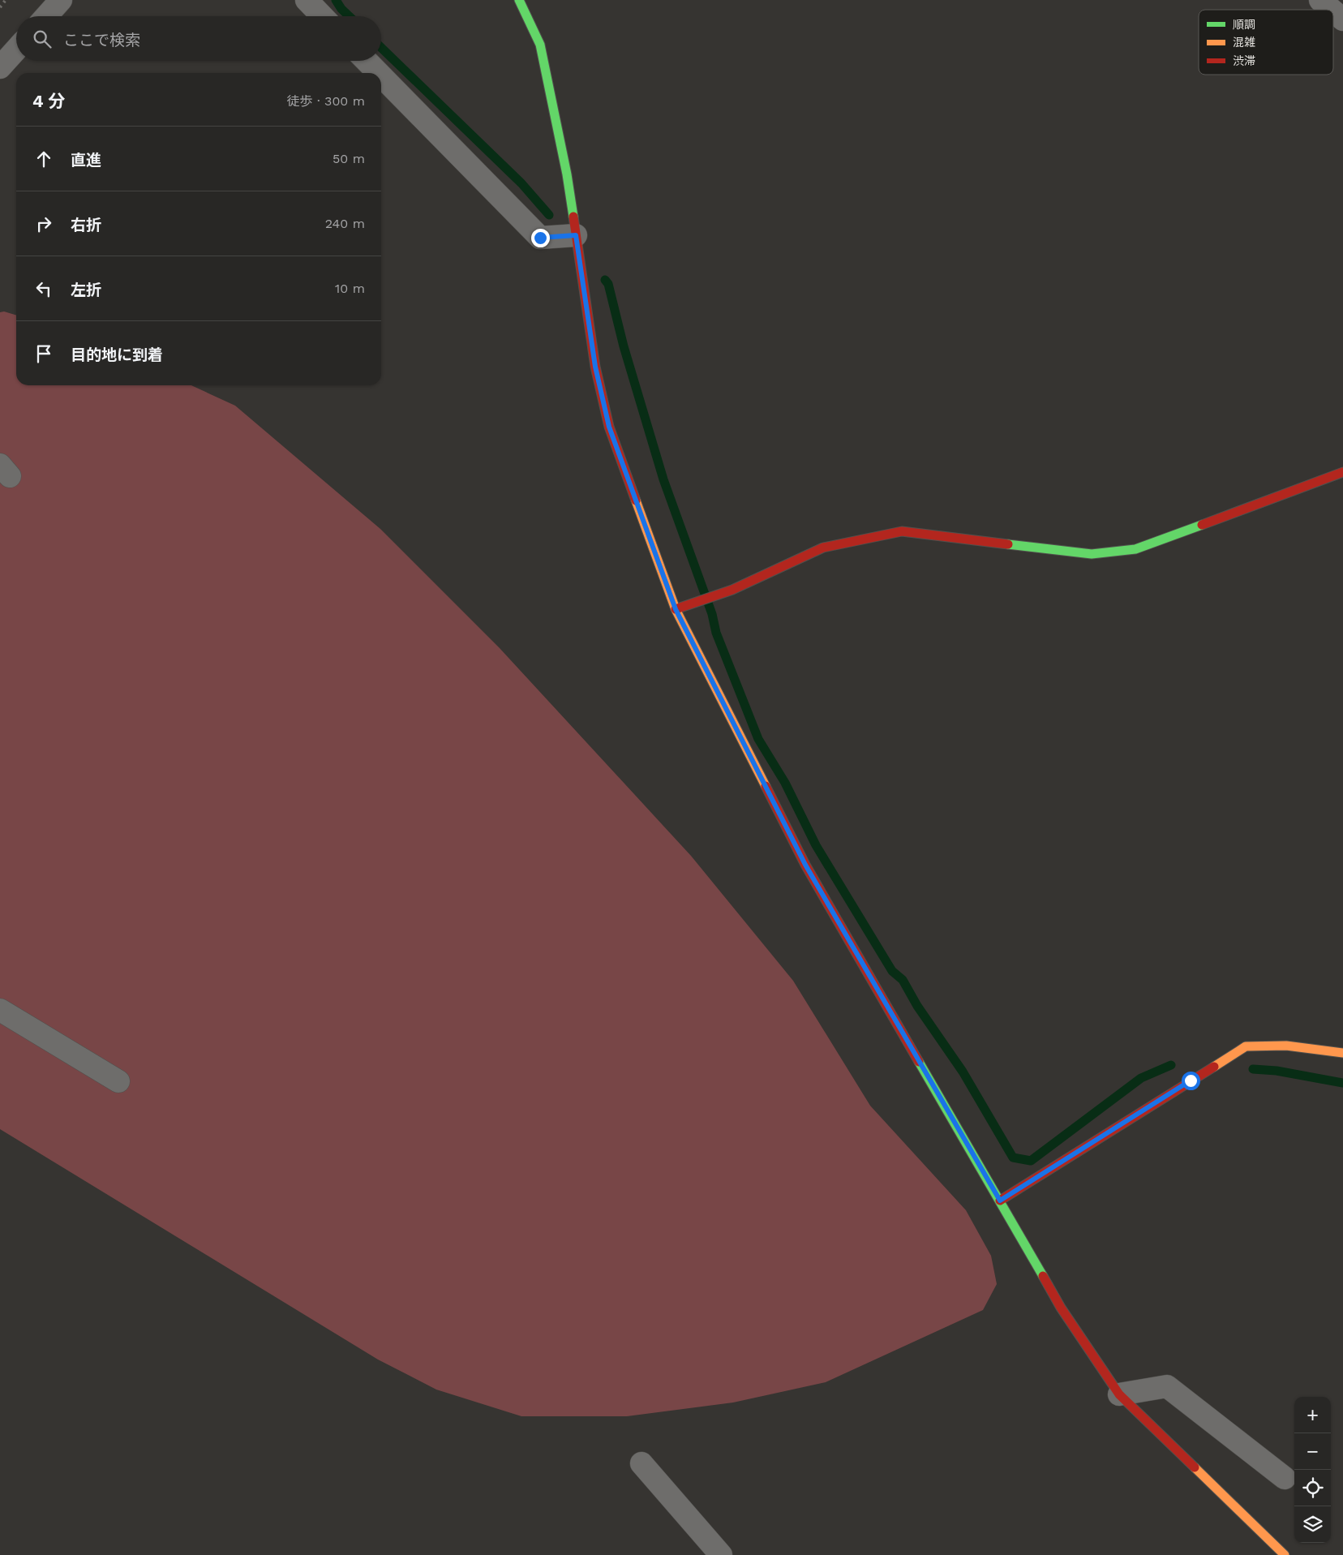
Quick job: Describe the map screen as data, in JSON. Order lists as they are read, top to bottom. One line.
{"legend":["順調","混雑","渋滞"],"page":{"search":"ここで検索","heading":["4 分","徒歩 · 300 m"],"list":[["直進","50 m"],["右折","240 m"],["左折","10 m"],"目的地に到着"],"map_buttons":["+","−"]}}
